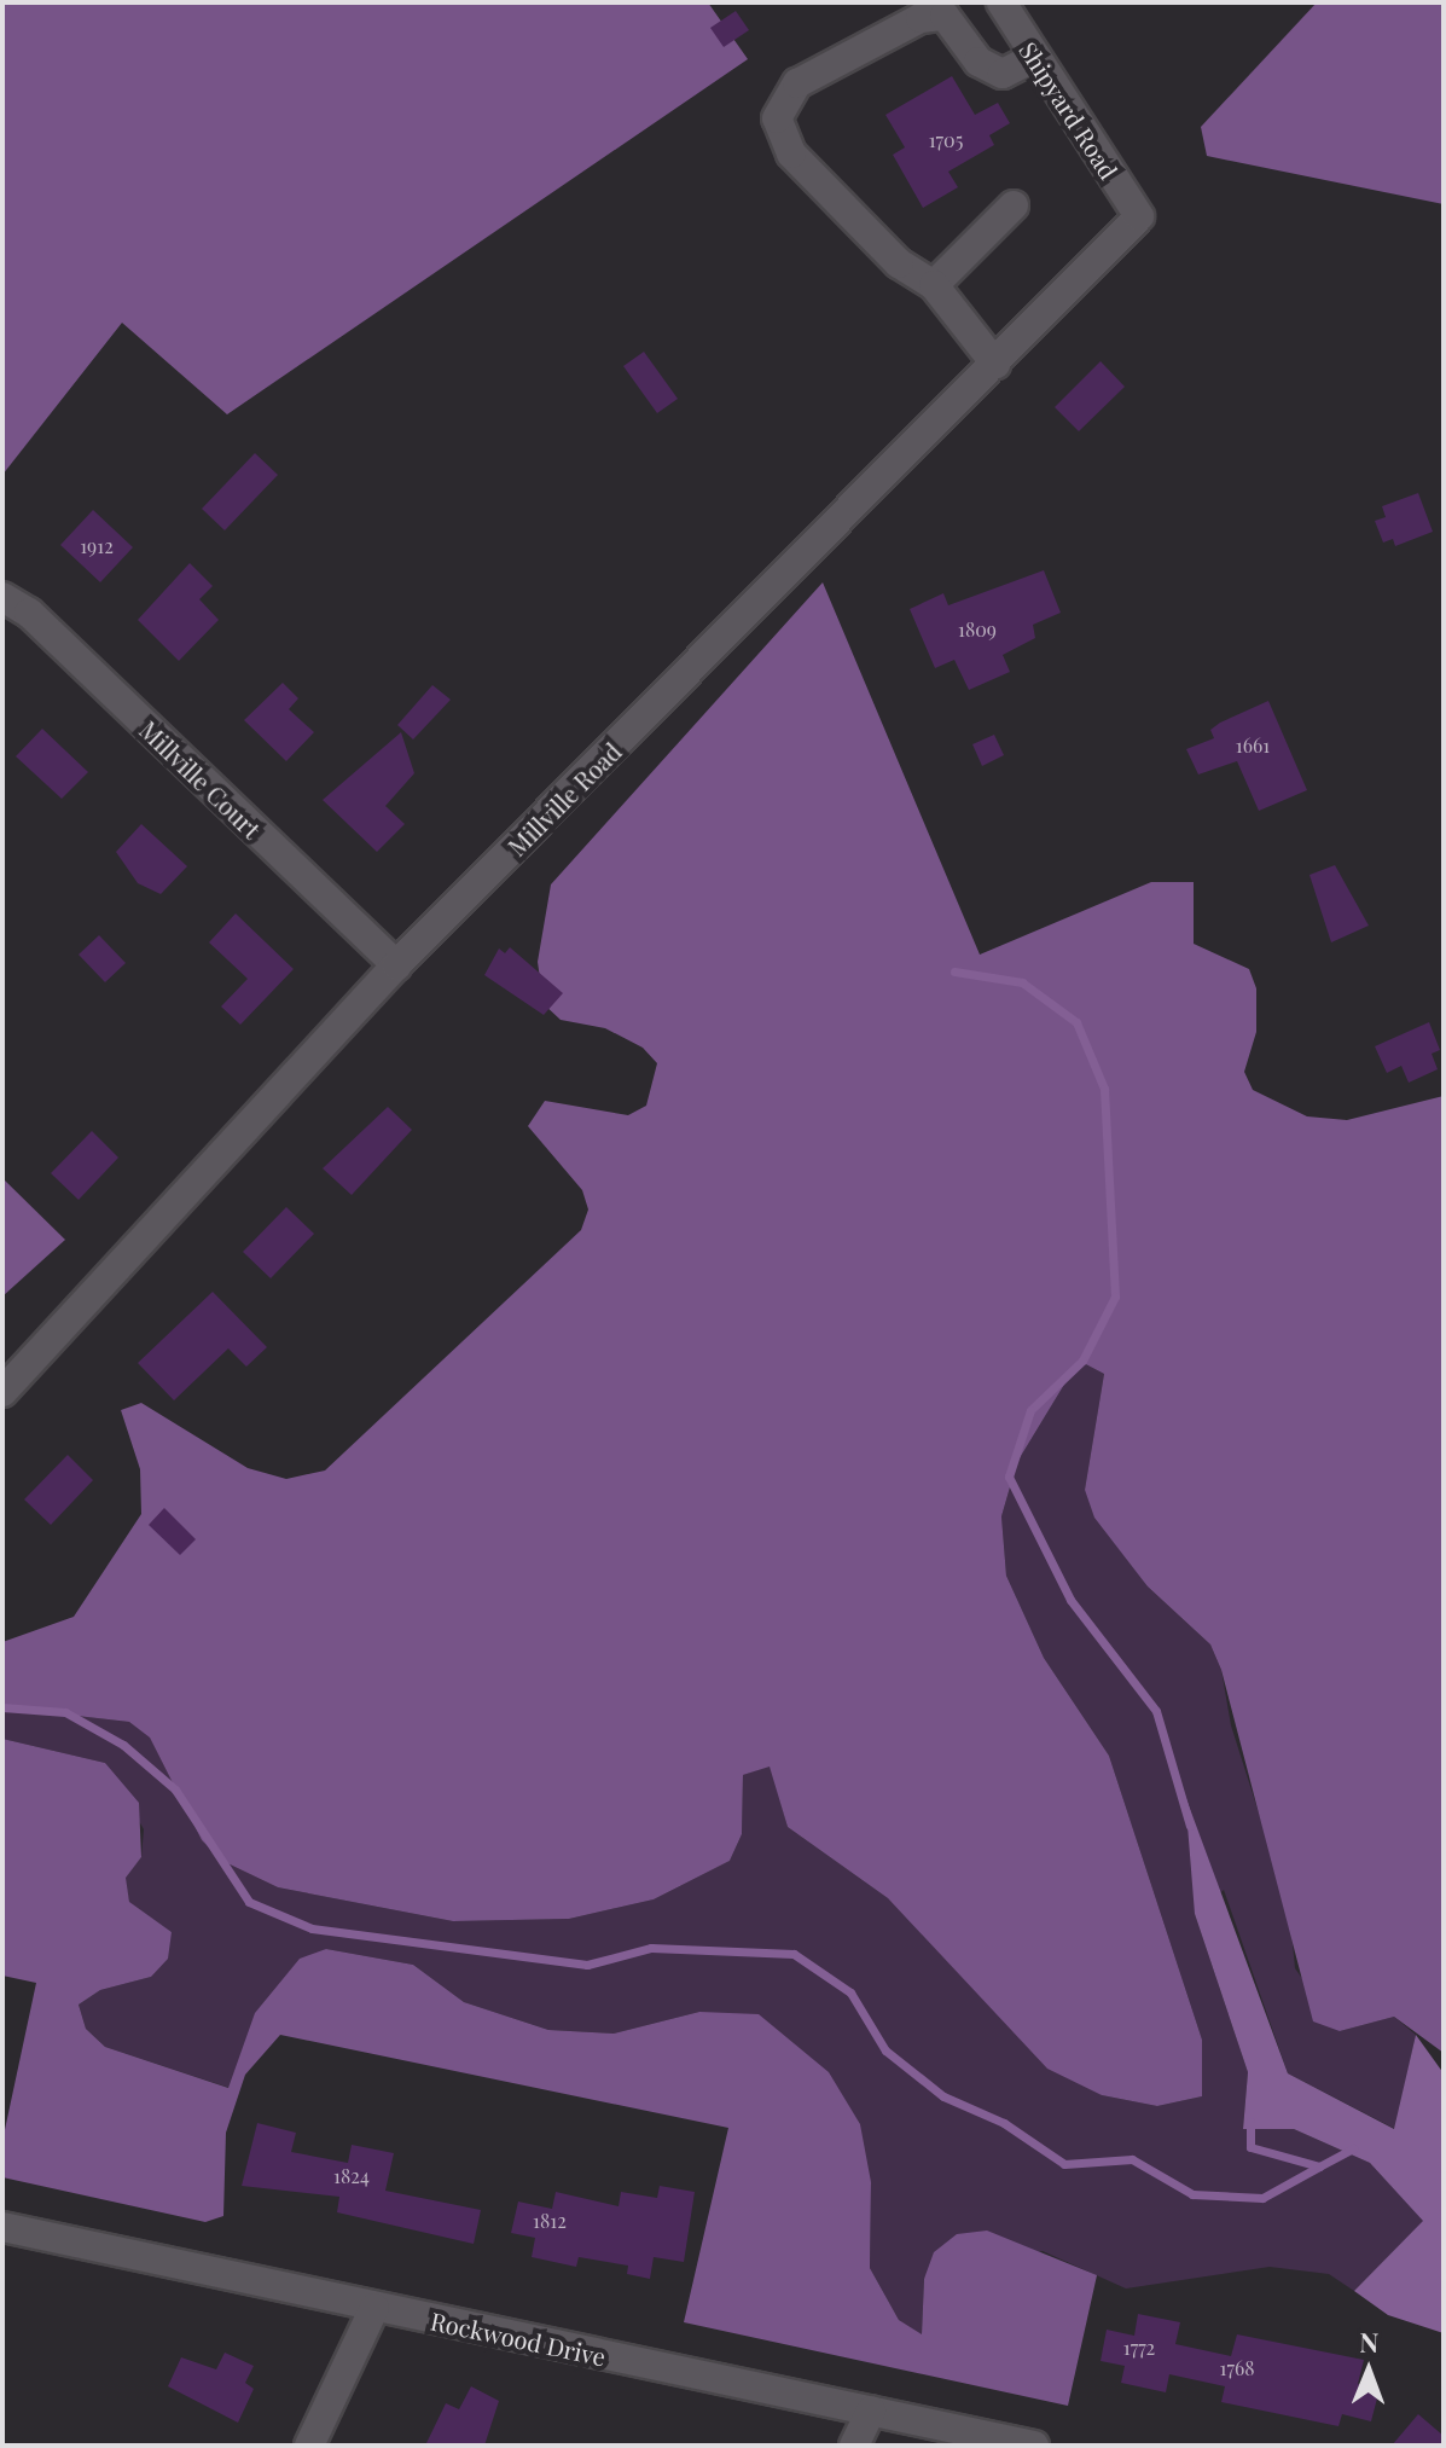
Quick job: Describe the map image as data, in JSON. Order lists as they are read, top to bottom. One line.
{"streets":{"street":["Shipyard Road","Millville Court","Millville Road","Rockwood Drive"]},"crossings":[["Shipyard Road","Millville Road"],["Millville Court","Millville Road"]],"house_numbers":["1705","1912","1809","1661","1824","1812","1772","1768"],"north":"top"}
